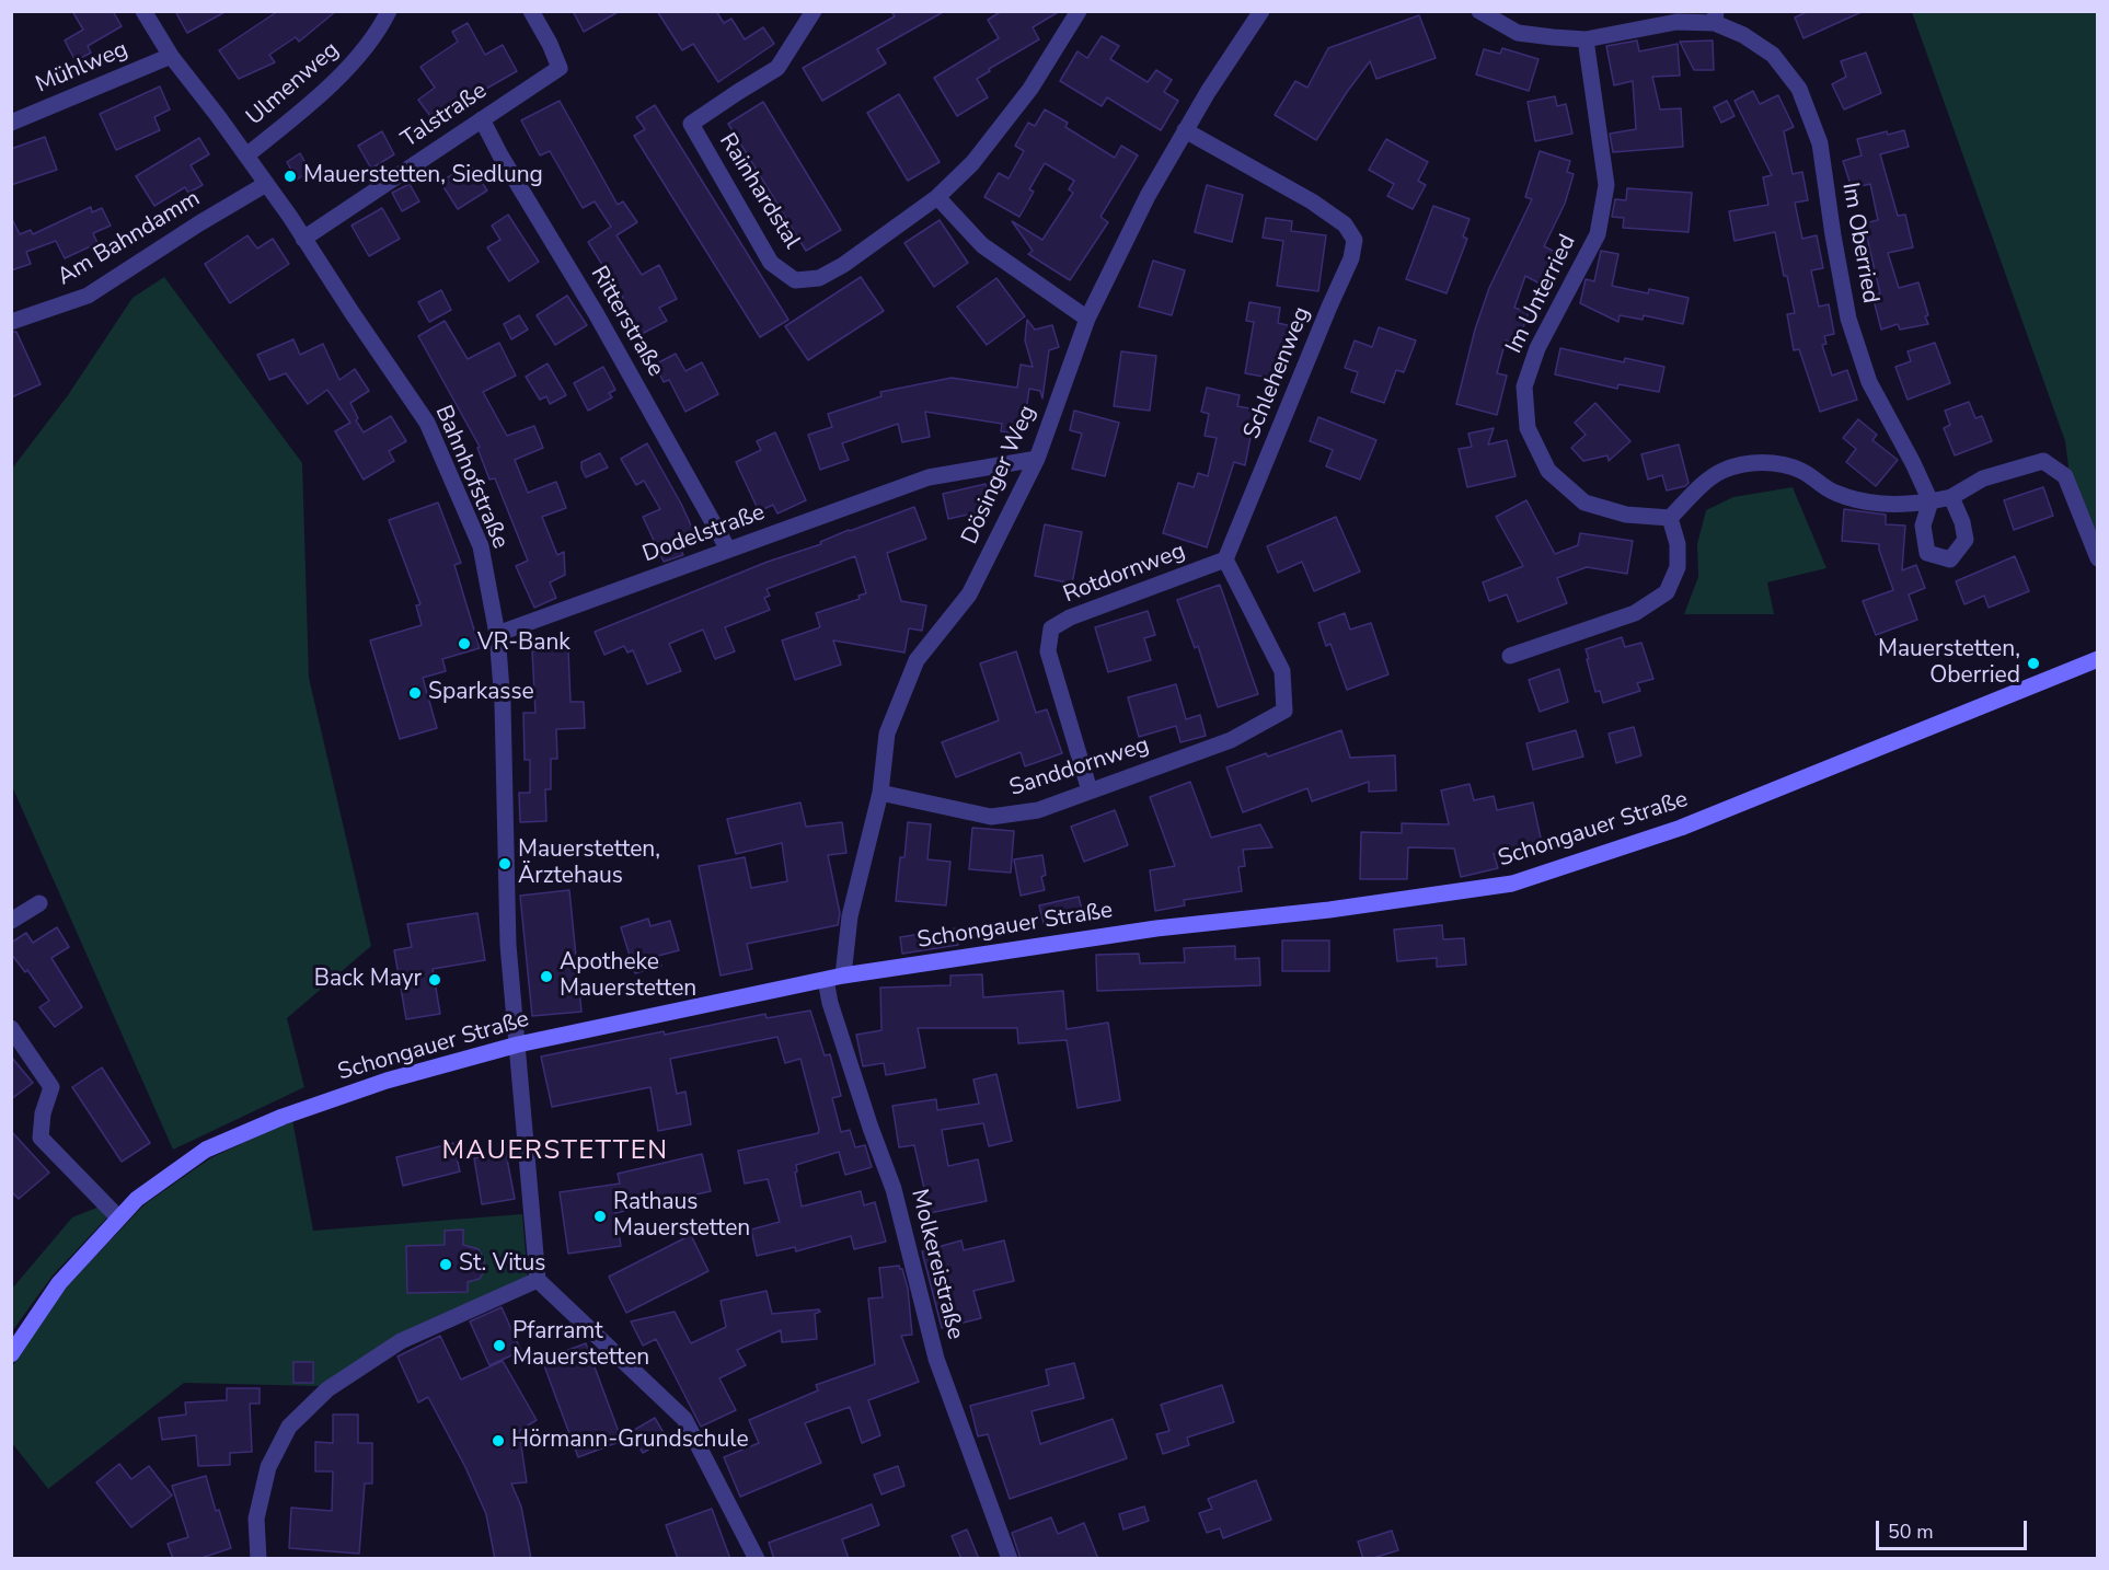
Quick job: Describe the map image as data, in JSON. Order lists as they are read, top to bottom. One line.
{"streets":{"main road":["Schongauer Straße"],"street":["Mühlweg","Ulmenweg","Talstraße","Rainhardstal","Am Bahndamm","Im Oberried","Im Unterried","Ritterstraße","Schlehenweg","Dösinger Weg","Bahnhofstraße","Dodelstraße","Rotdornweg","Sanddornweg","Molkereistraße"]},"crossings":[["Mühlweg","Bahnhofstraße"],["Ulmenweg","Bahnhofstraße"],["Talstraße","Ritterstraße"],["Talstraße","Bahnhofstraße"],["Am Bahndamm","Bahnhofstraße"],["Im Oberried","Im Unterried"],["Ritterstraße","Dodelstraße"],["Schlehenweg","Dösinger Weg"],["Schlehenweg","Rotdornweg"],["Schlehenweg","Sanddornweg"],["Dösinger Weg","Dodelstraße"],["Dösinger Weg","Sanddornweg"],["Dösinger Weg","Schongauer Straße"],["Bahnhofstraße","Dodelstraße"],["Bahnhofstraße","Schongauer Straße"],["Rotdornweg","Sanddornweg"],["Schongauer Straße","Molkereistraße"]],"districts":["MAUERSTETTEN"],"places":["Mauerstetten, Siedlung","VR-Bank","Mauerstetten, Oberried","Sparkasse","Mauerstetten, Ärztehaus","Apotheke Mauerstetten","Back Mayr","Rathaus Mauerstetten","St. Vitus","Pfarramt Mauerstetten","Hörmann-Grundschule"],"scale_bar":"50 m"}
